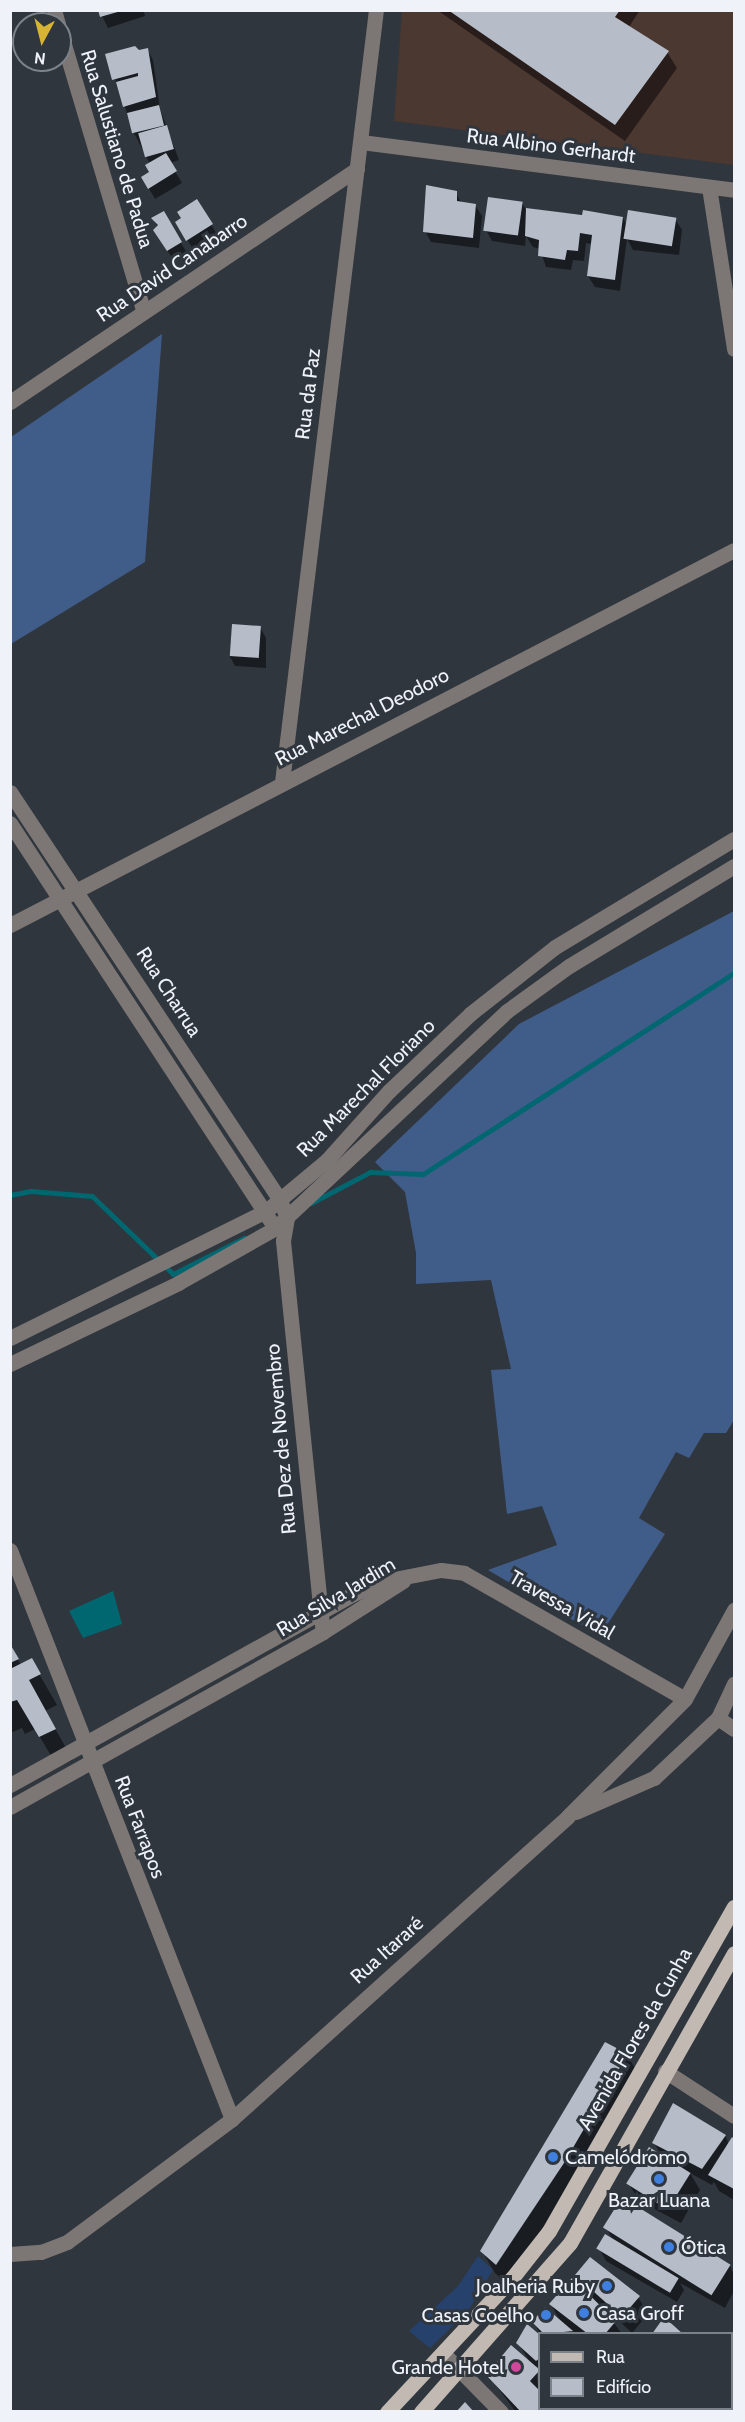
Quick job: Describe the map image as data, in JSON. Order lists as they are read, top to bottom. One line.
{"streets":{"main road":["Avenida Flores da Cunha"],"street":["Rua Albino Gerhardt","Rua Salustiano de Padua","Rua David Canabarro","Rua da Paz","Rua Marechal Deodoro","Rua Charrua","Rua Marechal Floriano","Rua Dez de Novembro","Rua Silva Jardim","Travessa Vidal","Rua Farrapos","Rua Itararé"]},"crossings":[["Rua Albino Gerhardt","Rua da Paz"],["Rua Salustiano de Padua","Rua David Canabarro"],["Rua David Canabarro","Rua da Paz"],["Rua da Paz","Rua Marechal Deodoro"],["Rua Marechal Deodoro","Rua Charrua"],["Rua Charrua","Rua Marechal Floriano"],["Rua Charrua","Rua Dez de Novembro"],["Rua Marechal Floriano","Rua Dez de Novembro"],["Rua Dez de Novembro","Rua Silva Jardim"],["Rua Silva Jardim","Travessa Vidal"],["Rua Silva Jardim","Rua Farrapos"],["Travessa Vidal","Rua Itararé"],["Rua Farrapos","Rua Itararé"]],"places":["Camelódromo","Bazar Luana","Ótica","Joalheria Ruby","Casa Groff","Casas Coelho","Grande Hotel"],"legend":["Rua","Edifício"],"north":"bottom"}
